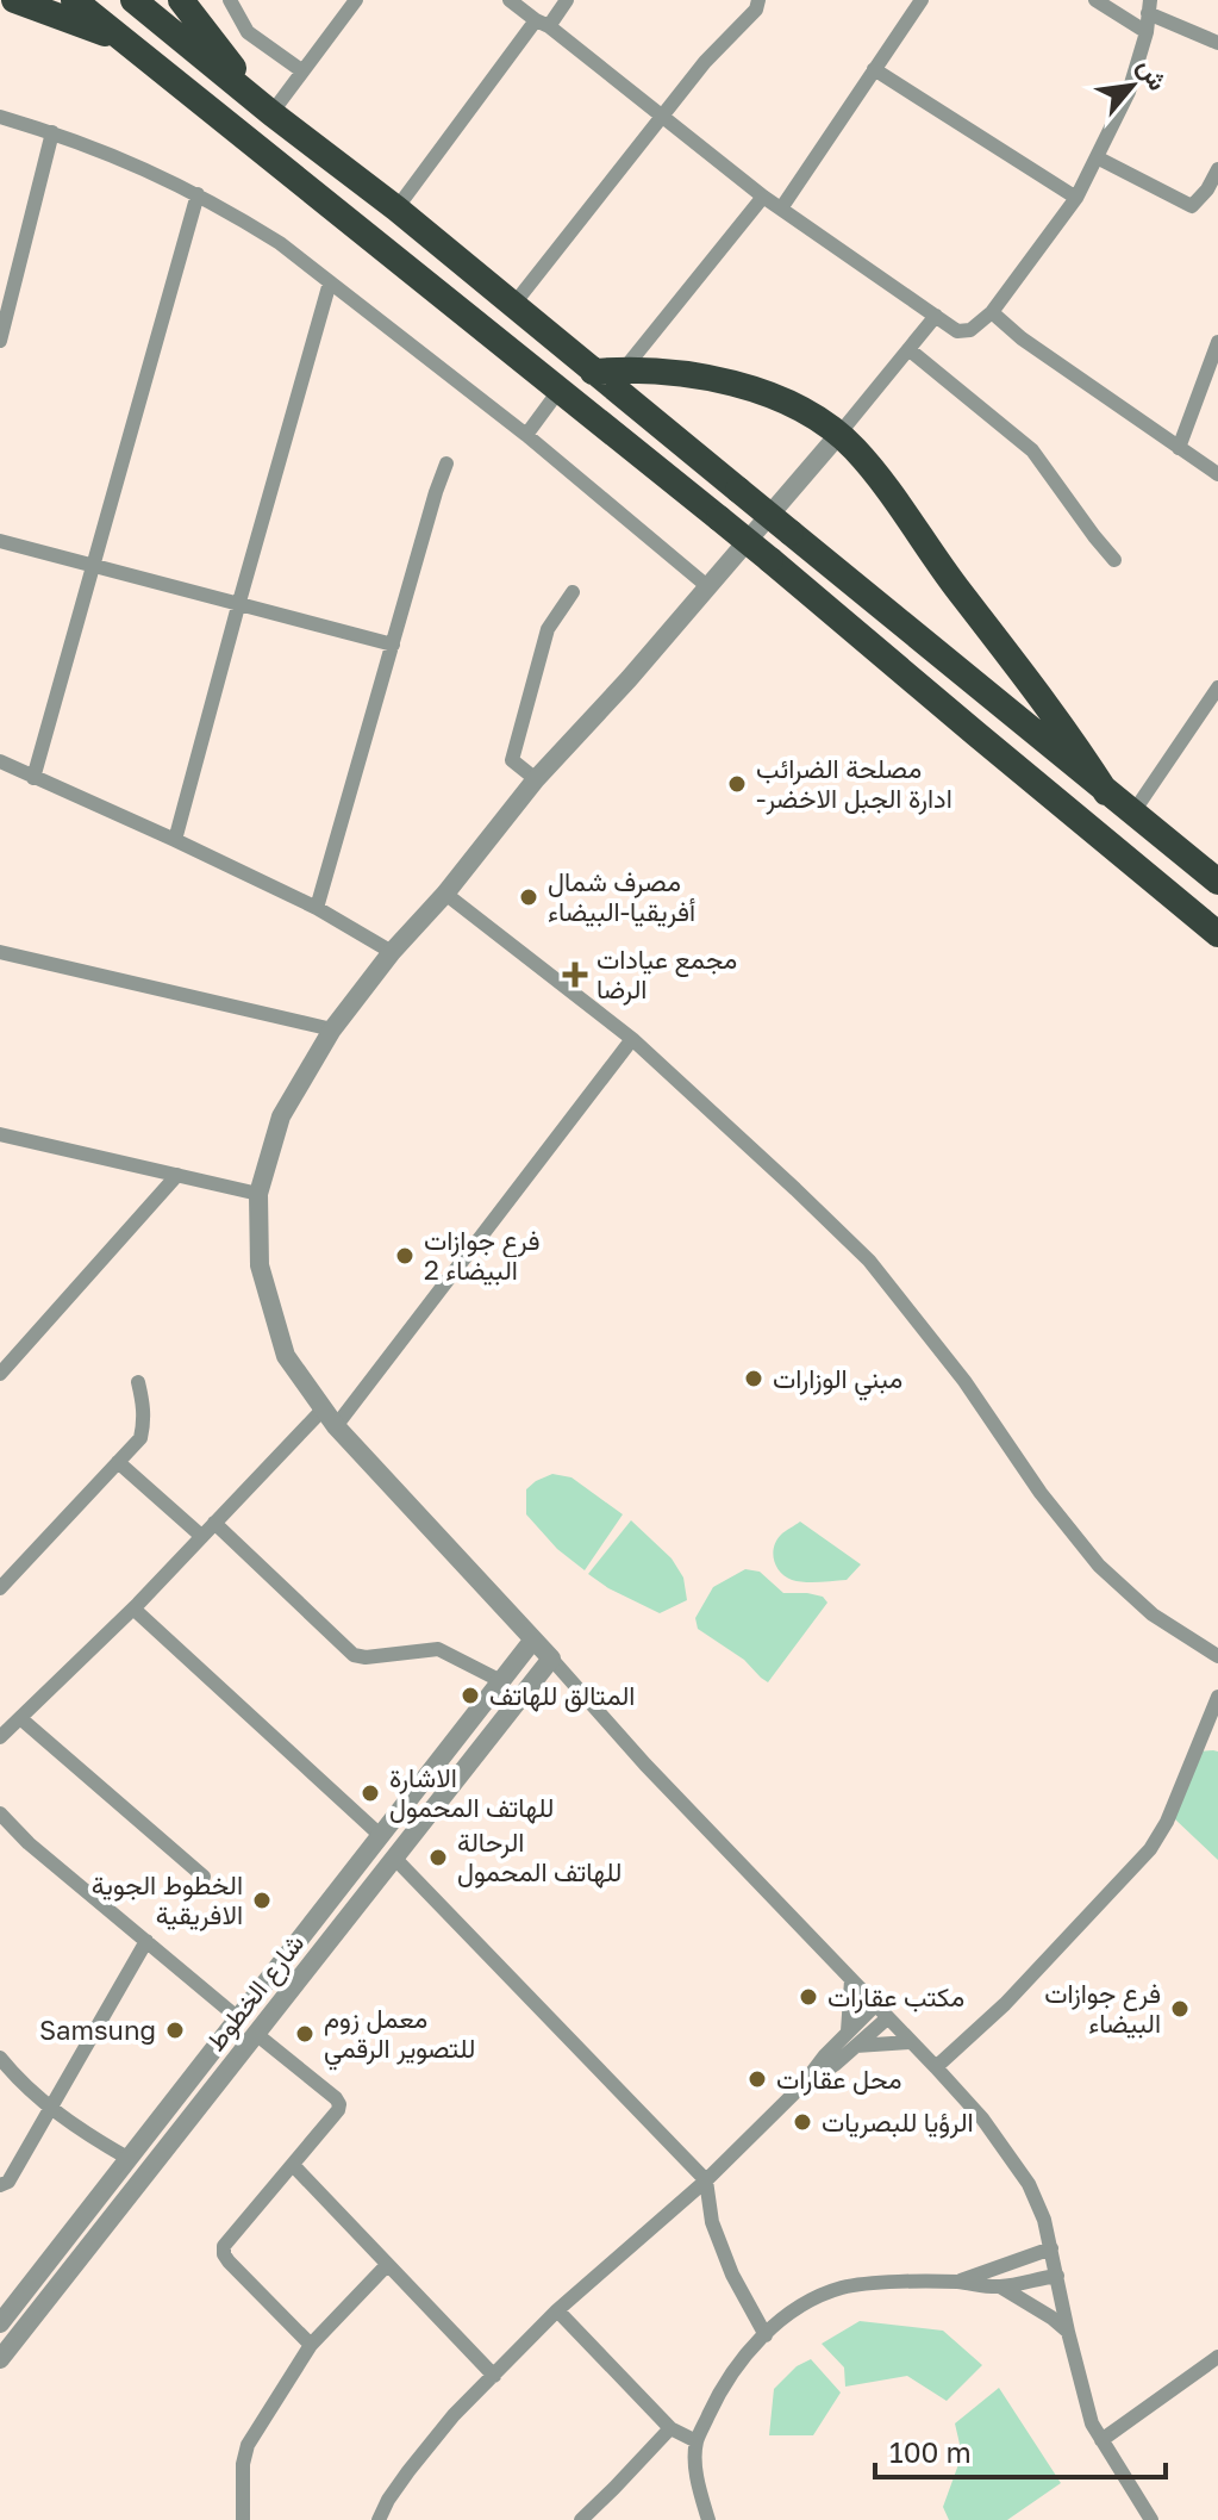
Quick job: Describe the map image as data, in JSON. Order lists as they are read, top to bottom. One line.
{"streets":{"street":["شارع الخطوط"]},"places":{"other":["مصلحة الضرائب -ادارة الجبل الاخضر","مصرف شمال أفريقيا-البيضاء","فرع جوازات البيضاء 2","مبني الوزارات","المتالق للهاتف","الاشارة للهاتف المحمول","الرحالة للهاتف المحمول","الخطوط الجوية الافريقية","مكتب عقارات","فرع جوازات البيضاء","Samsung","معمل زوم للتصوير الرقمي","محل عقارات","الرؤيا للبصريات"],"health":["مجمع عيادات الرضا"]},"scale_bar":"100 m","north":"top right"}
